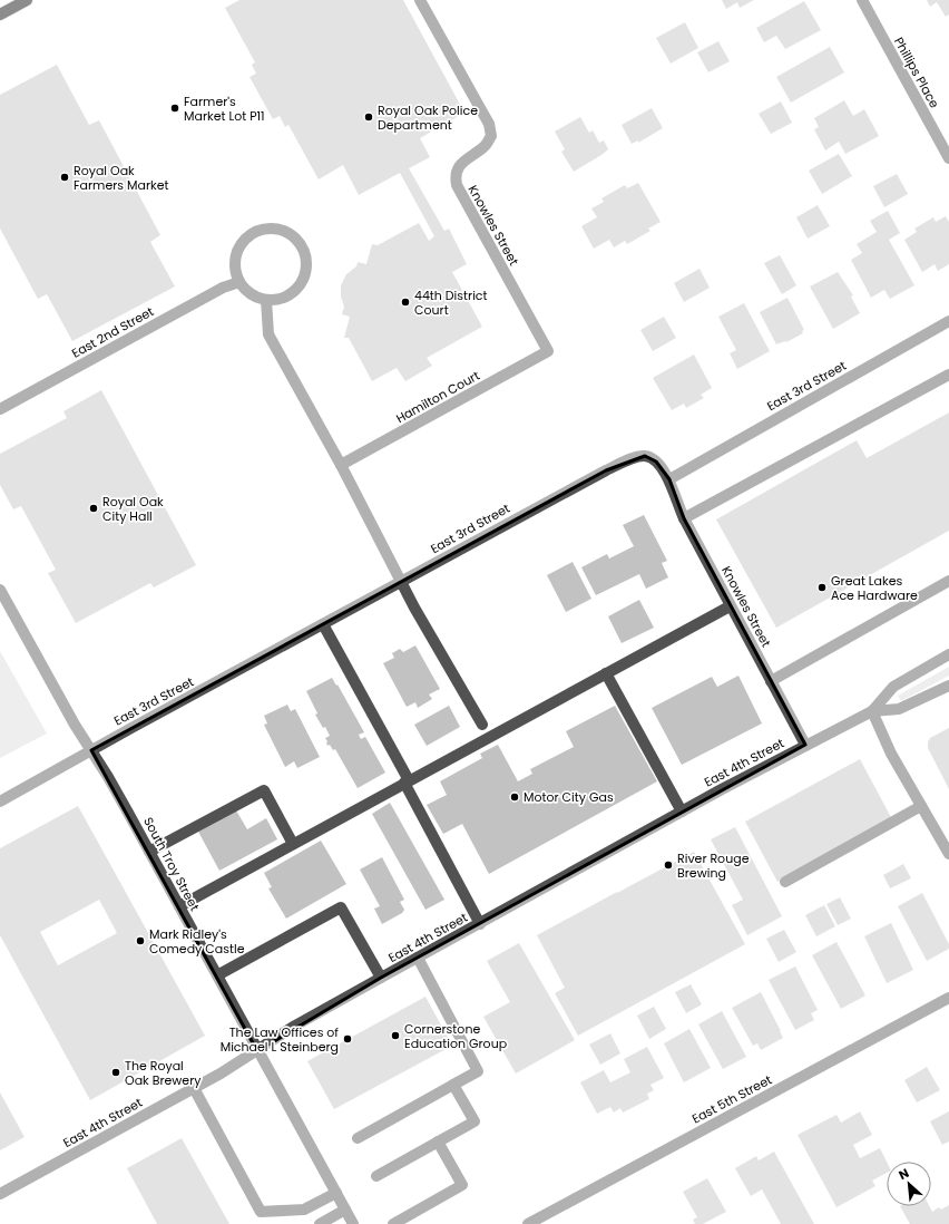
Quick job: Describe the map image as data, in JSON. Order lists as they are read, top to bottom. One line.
{"streets":{"street":["Phillips Place","Knowles Street","East 2nd Street","East 3rd Street","Hamilton Court","East 4th Street","South Troy Street","East 5th Street"]},"crossings":[["Knowles Street","East 3rd Street"],["Knowles Street","Hamilton Court"],["Knowles Street","East 4th Street"],["East 3rd Street","South Troy Street"],["East 4th Street","South Troy Street"]],"places":["Farmer's Market Lot P11","Royal Oak Police Department","Royal Oak Farmers Market","44th District Court","Royal Oak City Hall","Great Lakes Ace Hardware","Motor City Gas","River Rouge Brewing","Mark Ridley's Comedy Castle","Cornerstone Education Group","The Law Offices of Michael L Steinberg","The Royal Oak Brewery"],"north":"top left"}
